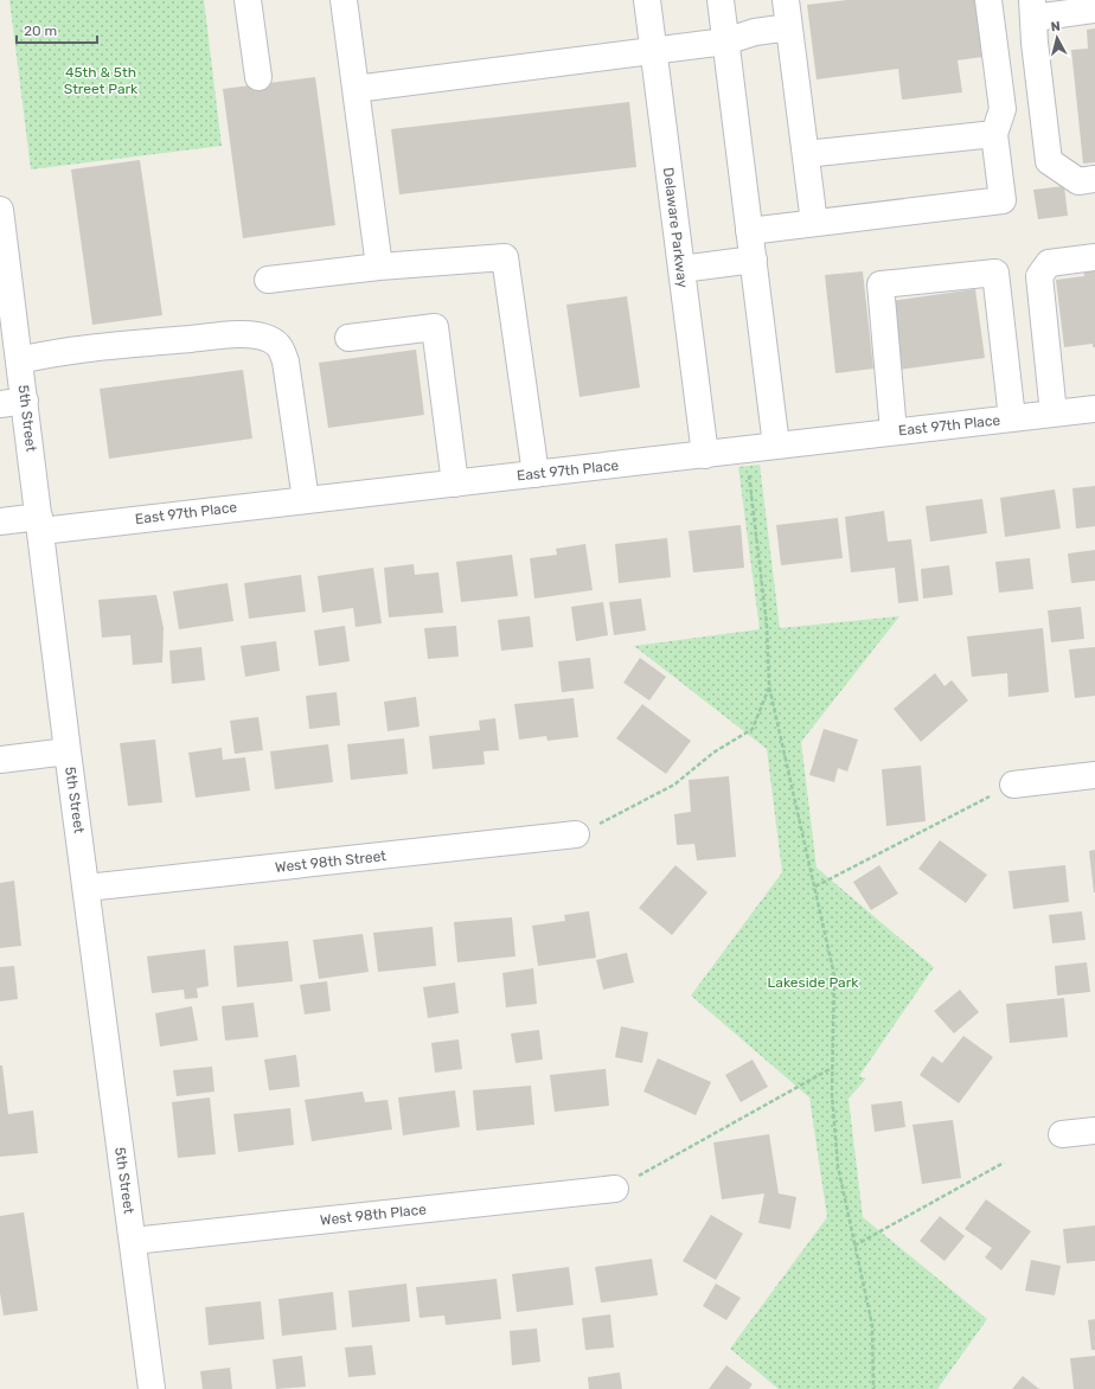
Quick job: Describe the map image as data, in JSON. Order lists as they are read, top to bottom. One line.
{"streets":{"street":["Delaware Parkway","5th Street","East 97th Place","West 98th Street","West 98th Place"]},"crossings":[["Delaware Parkway","East 97th Place"],["5th Street","East 97th Place"],["5th Street","West 98th Street"],["5th Street","West 98th Place"]],"parks":["45th & 5th Street Park","Lakeside Park"],"scale_bar":"20 m","north":"top"}
